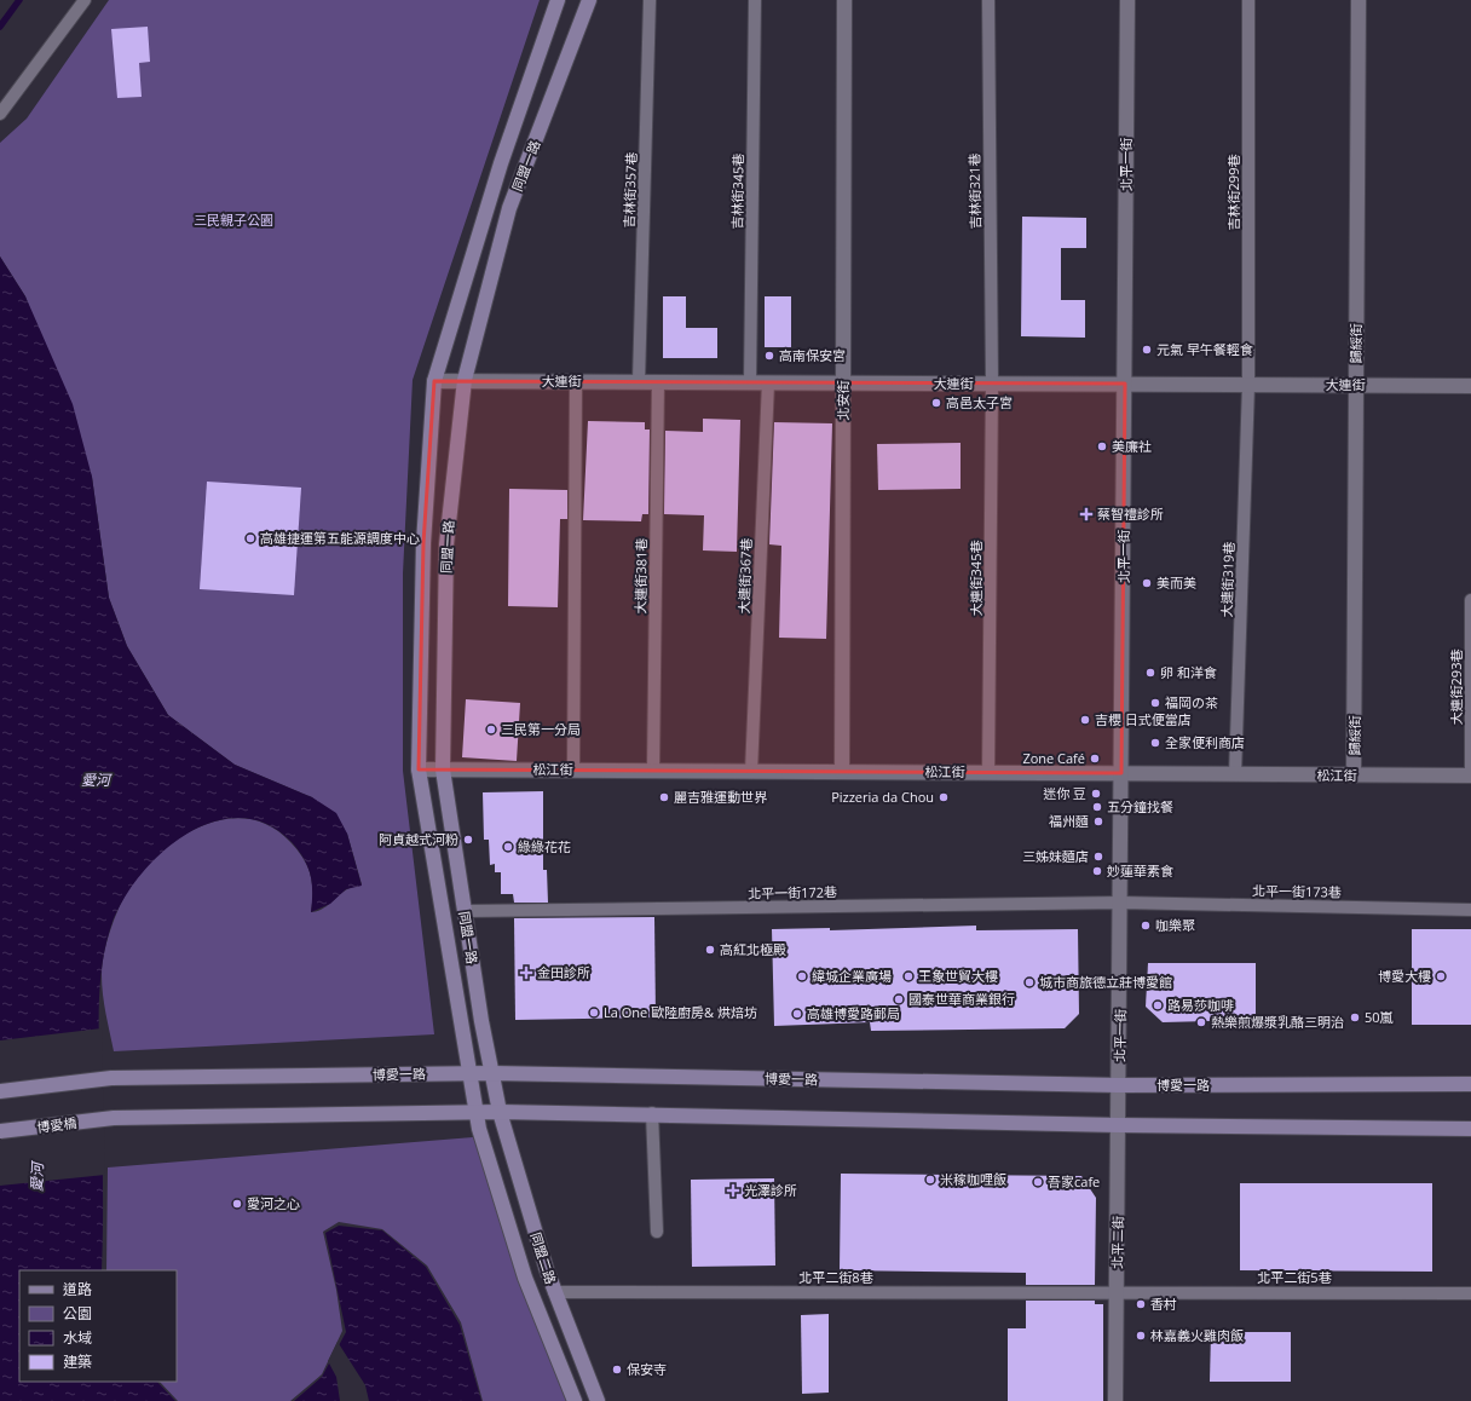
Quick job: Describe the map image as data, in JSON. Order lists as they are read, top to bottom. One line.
{"streets":{"main road":["同盟一路","博愛一路","博愛橋","同盟二路"],"street":["北平一街","歸綏街","大連街","北安街","松江街","北平二街"],"lane":["吉林街357巷","吉林街345巷","吉林街321巷","吉林街299巷","大連街381巷","大連街367巷","大連街345巷","大連街319巷","大連街293巷","北平一街173巷","北平一街172巷","北平二街8巷","北平二街5巷"]},"crossings":[["北平一街","大連街"],["北平一街","松江街"],["北平一街","北平一街173巷"],["北平一街","北平一街172巷"],["北平一街","博愛一路"],["北平一街","北平二街"],["同盟一路","大連街"],["同盟一路","松江街"],["同盟一路","北平一街172巷"],["同盟一路","博愛一路"],["同盟一路","博愛橋"],["同盟一路","同盟二路"],["吉林街357巷","大連街"],["吉林街345巷","大連街"],["吉林街321巷","大連街"],["吉林街321巷","大連街345巷"],["吉林街299巷","大連街"],["吉林街299巷","大連街319巷"],["歸綏街","大連街"],["歸綏街","松江街"],["大連街","北安街"],["大連街","大連街381巷"],["大連街","大連街367巷"],["大連街","大連街345巷"],["大連街","大連街319巷"],["北安街","松江街"],["大連街381巷","松江街"],["大連街367巷","松江街"],["大連街345巷","松江街"],["大連街319巷","松江街"],["大連街293巷","松江街"],["北平一街173巷","北平一街172巷"],["博愛一路","北平二街"],["博愛橋","同盟二路"],["北平二街","北平二街8巷"],["北平二街","北平二街5巷"],["同盟二路","北平二街8巷"],["北平二街8巷","北平二街5巷"]],"water":["愛河"],"parks":["三民親子公園"],"places":{"other":["元氣 早午餐輕食","高南保安宮","高邑太子宮","美廉社","高雄捷運第五能源調度中心","美而美","卵 和洋食","福岡の茶","吉櫻 日式便當店","三民第一分局","全家便利商店","Zone Café","迷你 豆","麗吉雅運動世界","Pizzeria da Chou","五分鐘找餐","福州麵","阿貞越式河粉","綠綠花花","三姊妹麵店","妙蓮華素食","咖樂聚","高紅北極殿","緯城企業廣場","王象世貿大樓","博愛大樓","城市商旅德立莊博愛館","國泰世華商業銀行","路易莎咖啡","La One 歐陸廚房& 烘焙坊","高雄博愛路郵局","50嵐","熱樂煎爆漿乳酪三明治","米稼咖哩飯","吾家cafe","愛河之心","香村","林嘉義火雞肉飯","保安寺"],"health":["蔡智禮診所","金田診所","光澤診所"]},"legend":["道路","公園","水域","建築"]}
